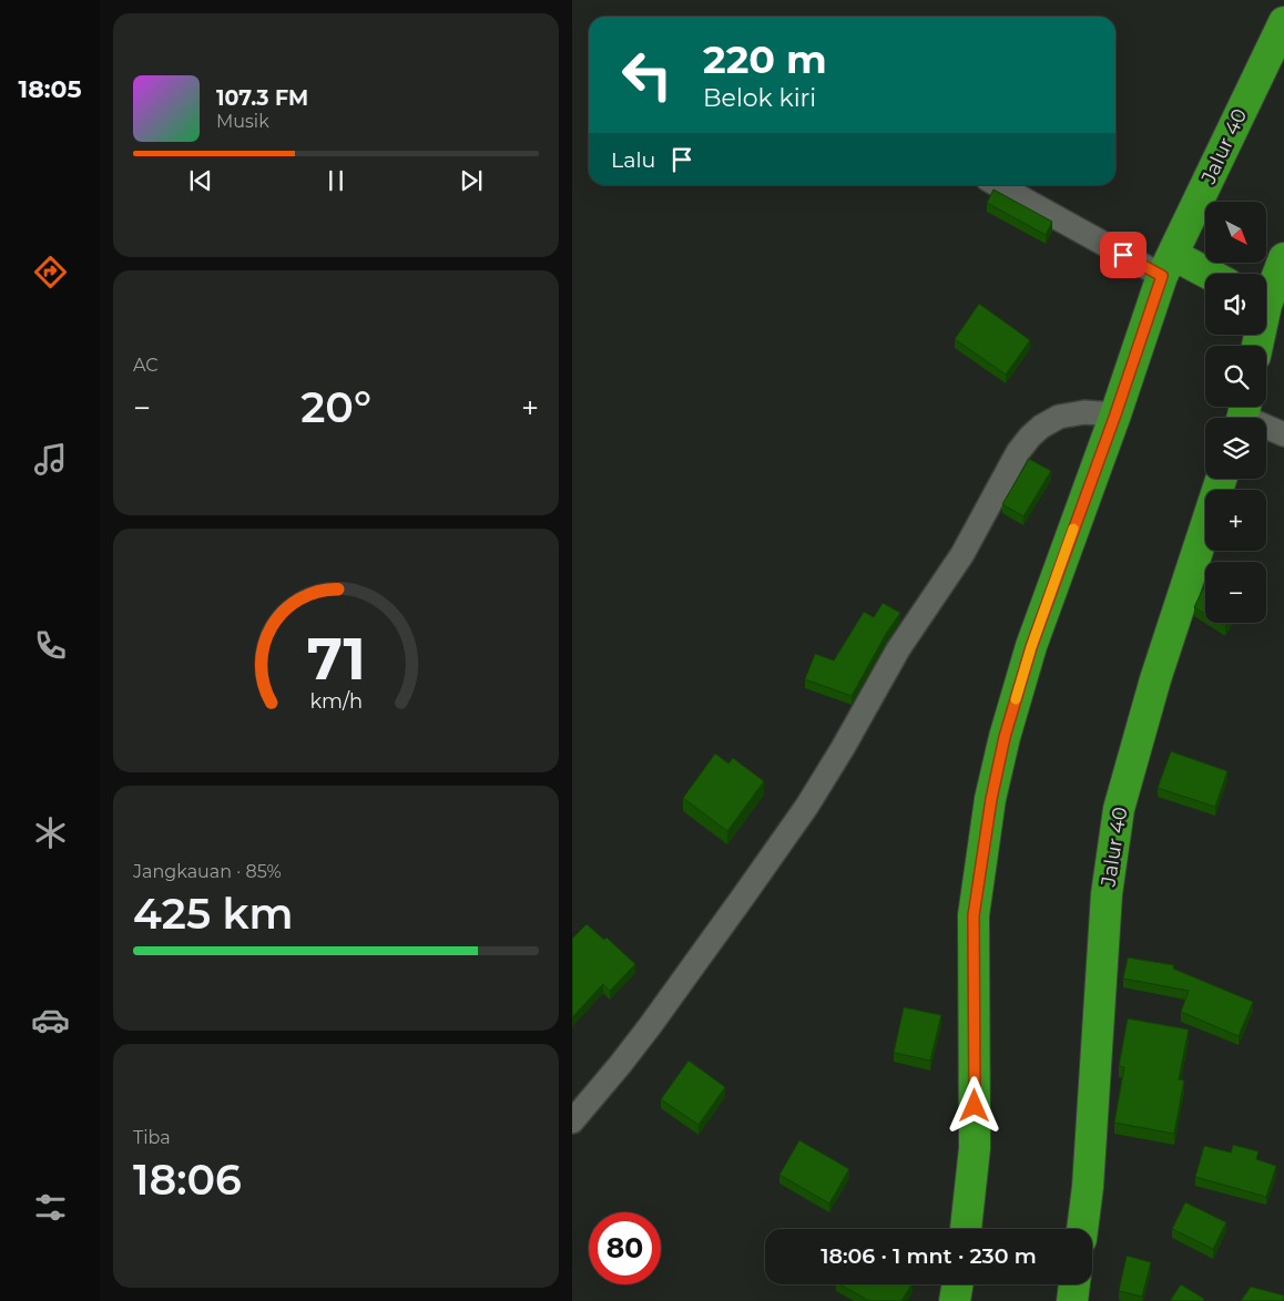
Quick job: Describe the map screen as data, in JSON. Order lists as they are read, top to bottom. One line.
{"streets":{"highway":["Jalur 40"]},"north":"bottom right","page":{"tabs":"18:05","turn":["220 m","Belok kiri"],"song":["107.3 FM","Musik"],"then":"Lalu","map_buttons":["+","−"],"tile":["AC",["Jangkauan · 85%","425 km"],["Tiba","18:06"]],"heat":["−","20°","+"],"limit":"80","trip":"18:06 · 1 mnt · 230 m","gauge":["71","km/h"]}}
